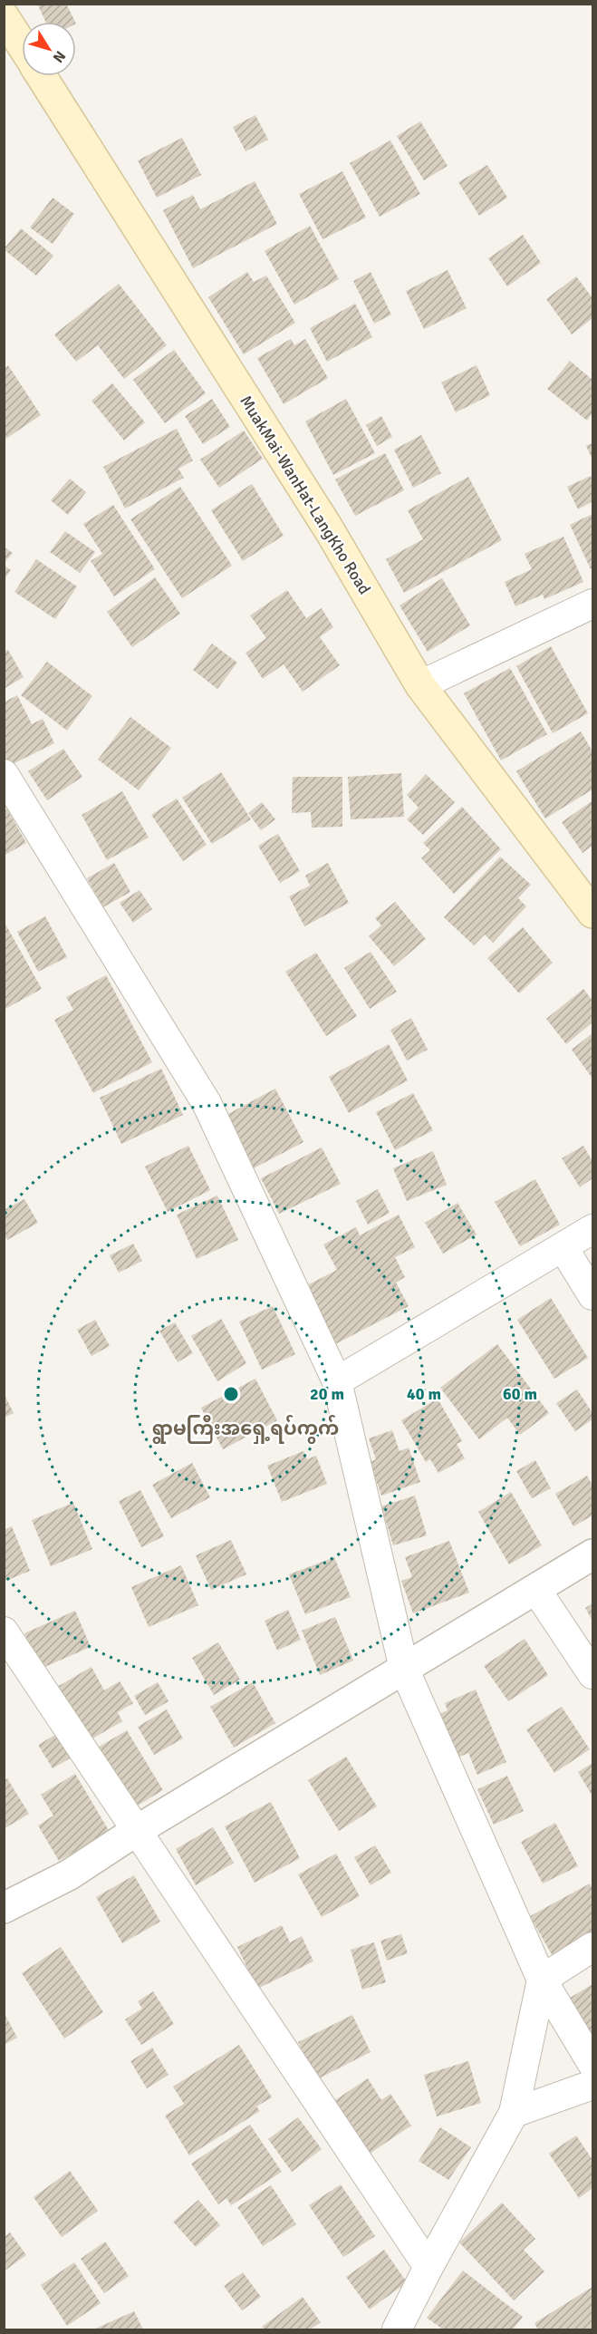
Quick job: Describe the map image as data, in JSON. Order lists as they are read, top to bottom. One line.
{"streets":{"main road":["MuakMai-WanHat-LangKho Road"]},"districts":["ရွာမကြီးအရှေ့ရပ်ကွက်"],"north":"bottom right","rings":["20 m","40 m","60 m"]}
